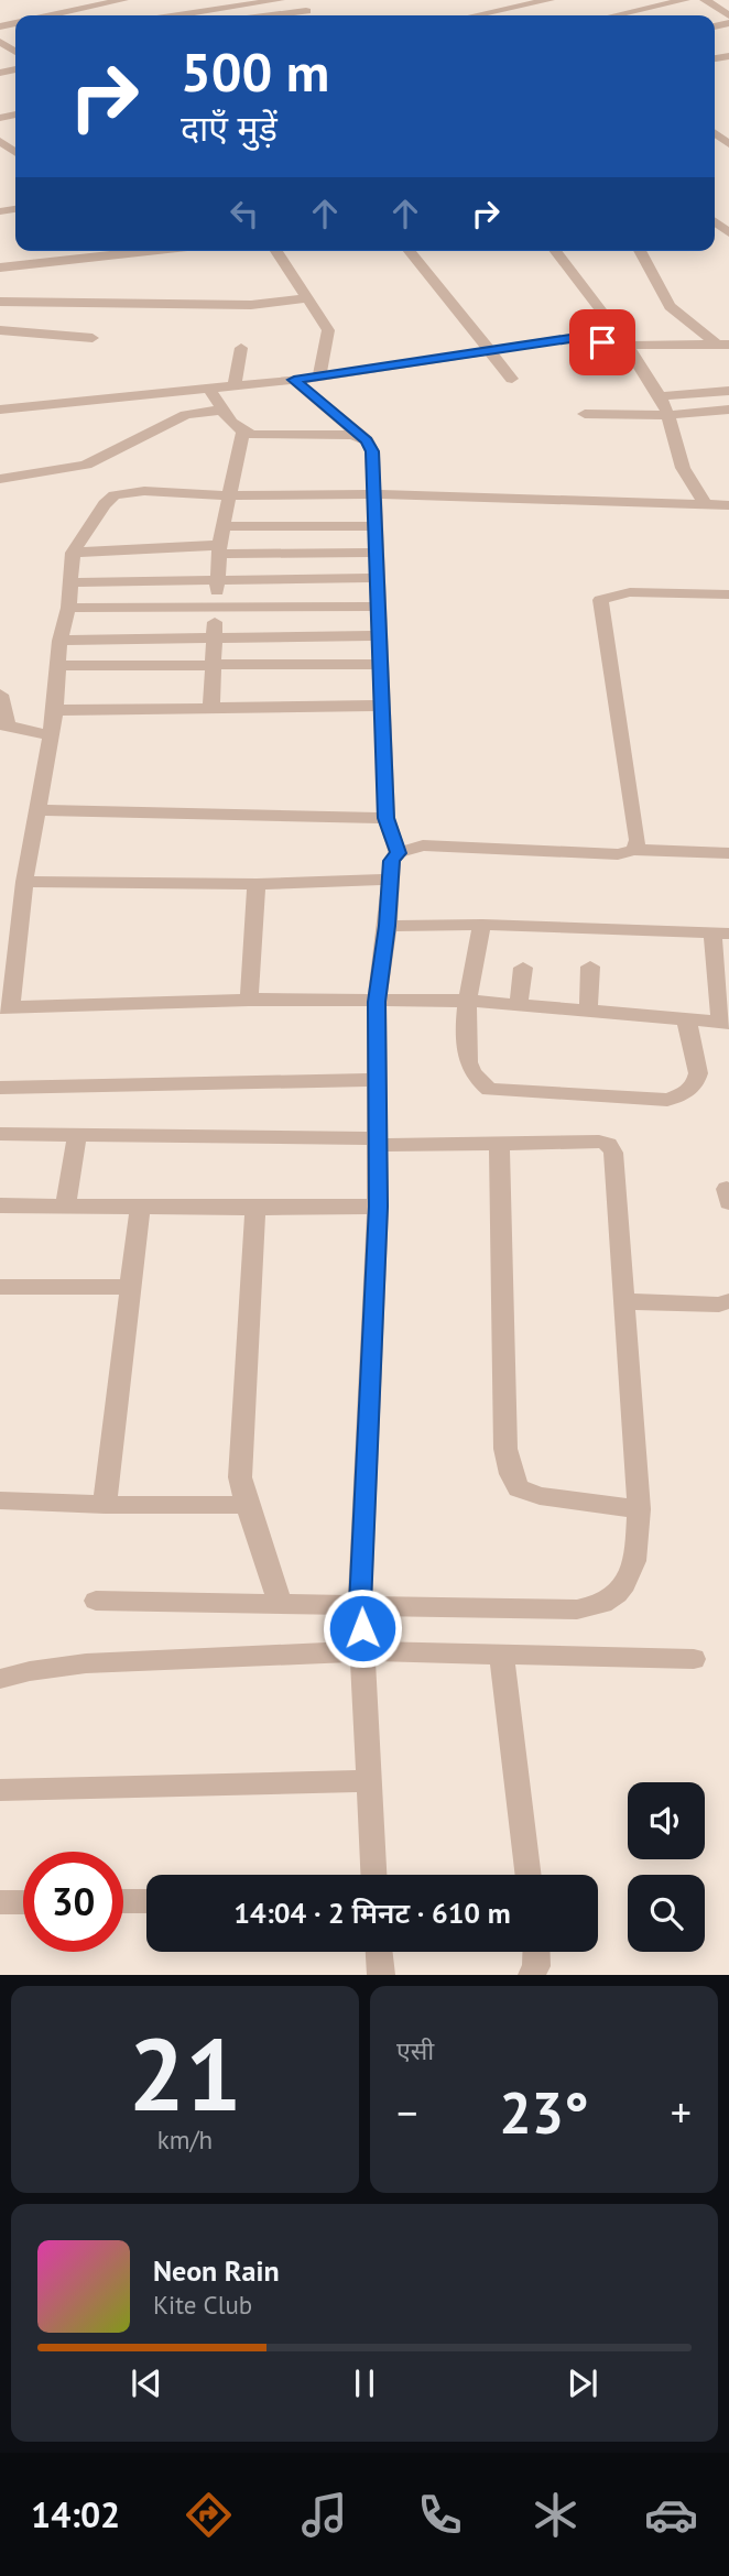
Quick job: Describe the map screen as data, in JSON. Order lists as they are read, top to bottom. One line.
{"page":{"turn":["500 m","दाएँ मुड़ें"],"limit":"30","trip":"14:04 · 2 मिनट · 610 m","tile":[["21","km/h"],"एसी"],"heat":["−","23°","+"],"song":["Neon Rain","Kite Club"],"tabs":"14:02"}}
